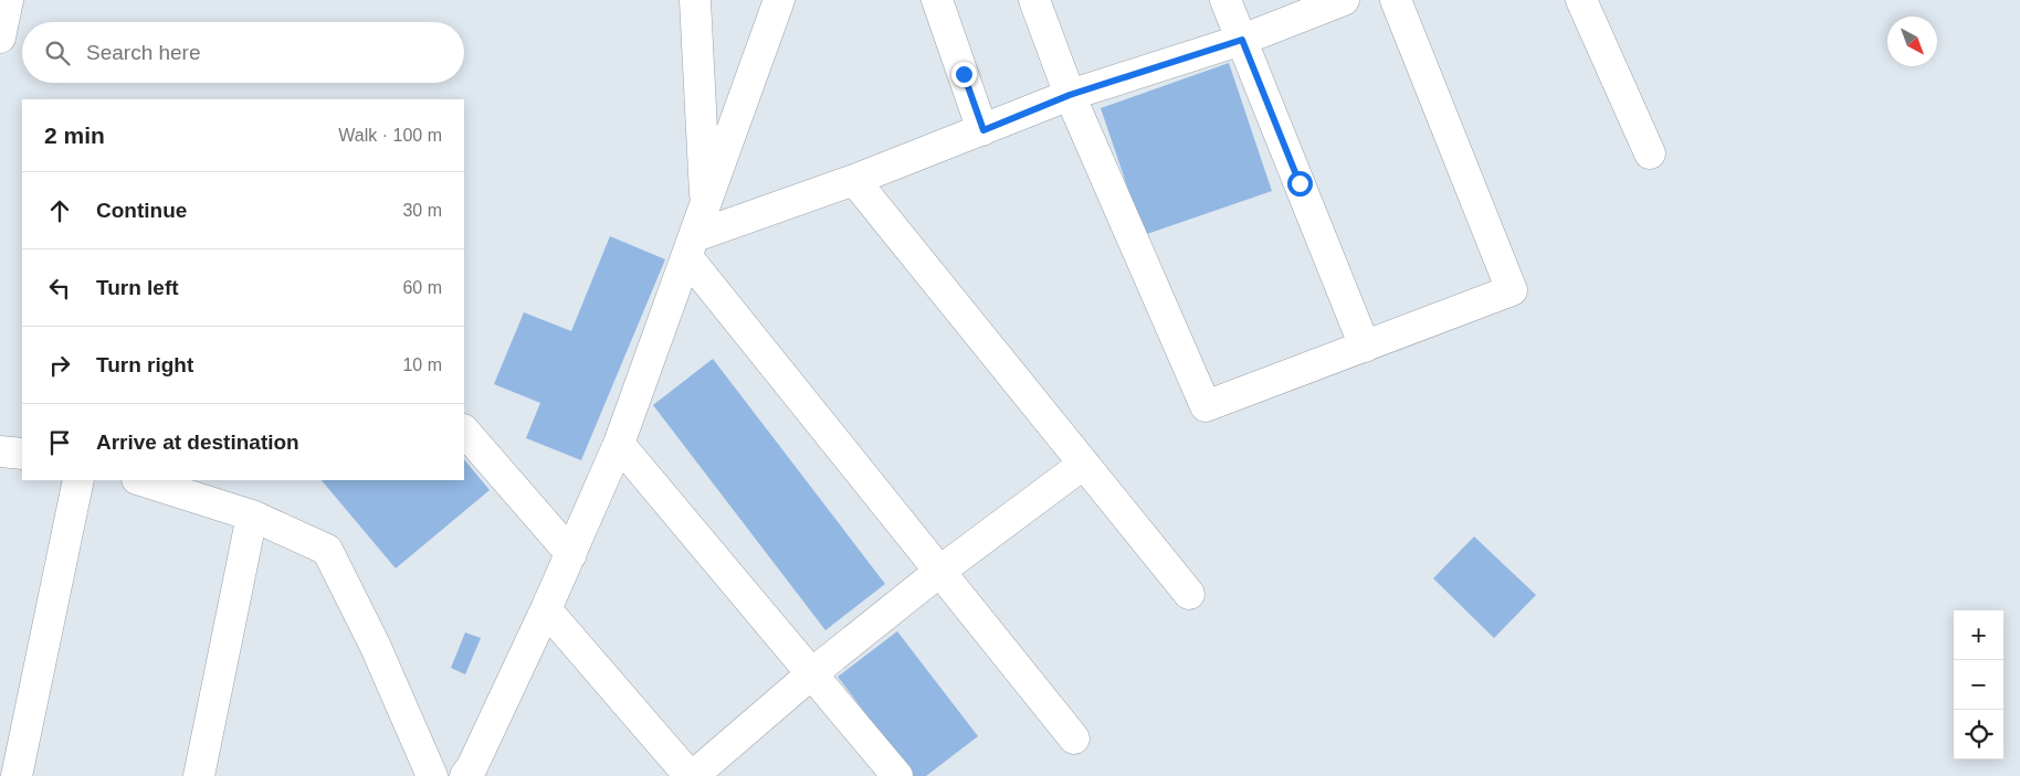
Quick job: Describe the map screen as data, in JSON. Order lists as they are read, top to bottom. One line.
{"north":"bottom right","page":{"search":"Search here","heading":["2 min","Walk · 100 m"],"list":[["Continue","30 m"],["Turn left","60 m"],["Turn right","10 m"],"Arrive at destination"],"map_buttons":["+","−"]}}
